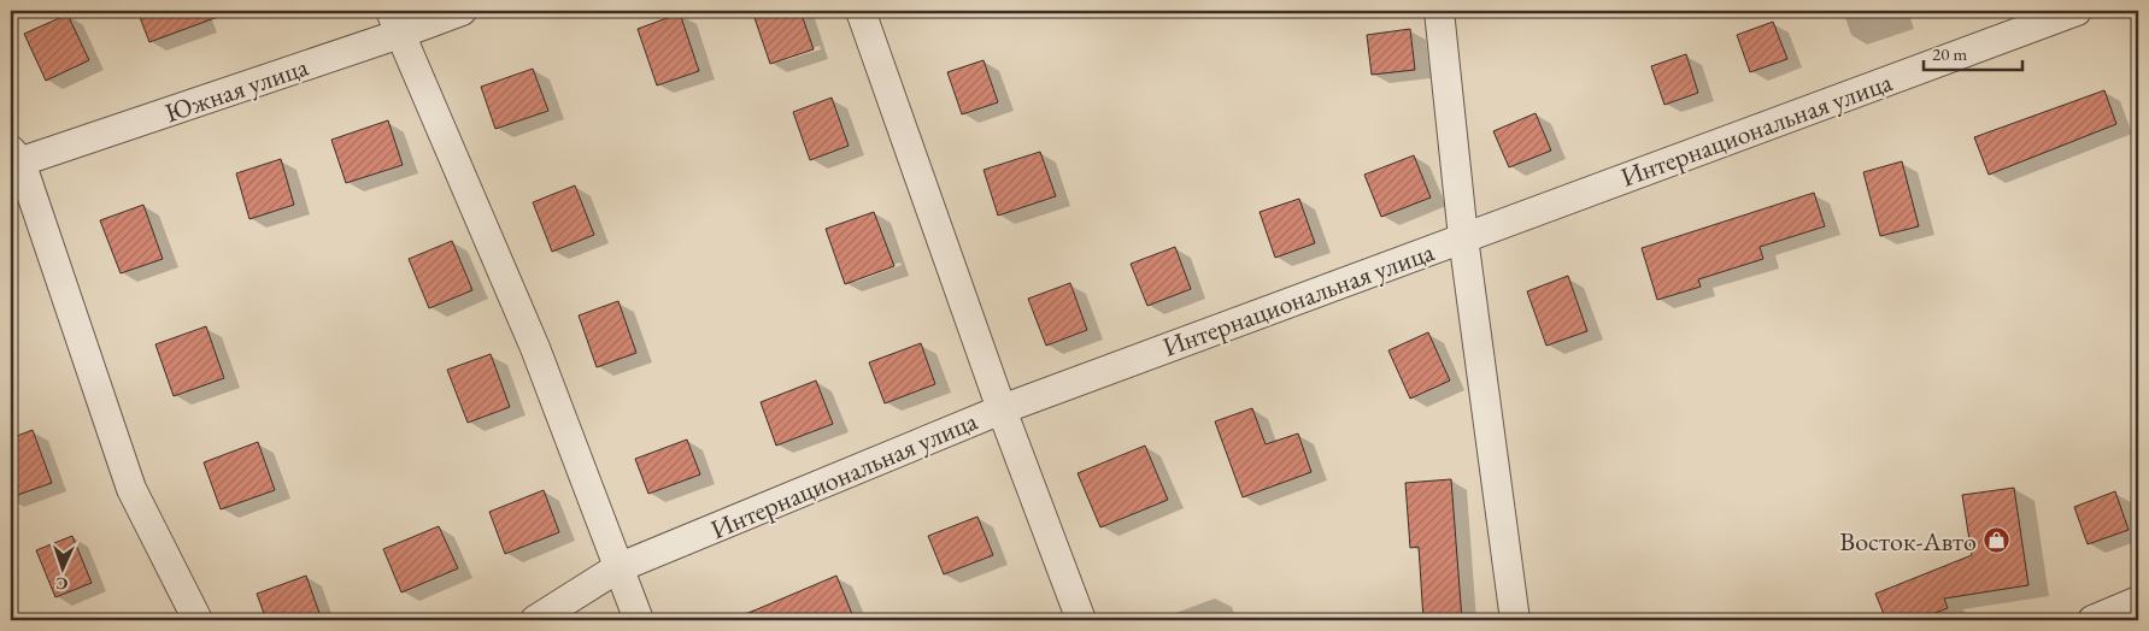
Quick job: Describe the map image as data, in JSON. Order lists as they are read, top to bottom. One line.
{"streets":{"street":["Южная улица","Интернациональная улица"]},"places":{"shop":["Восток-Авто"]},"scale_bar":"20 m","north":"bottom"}
